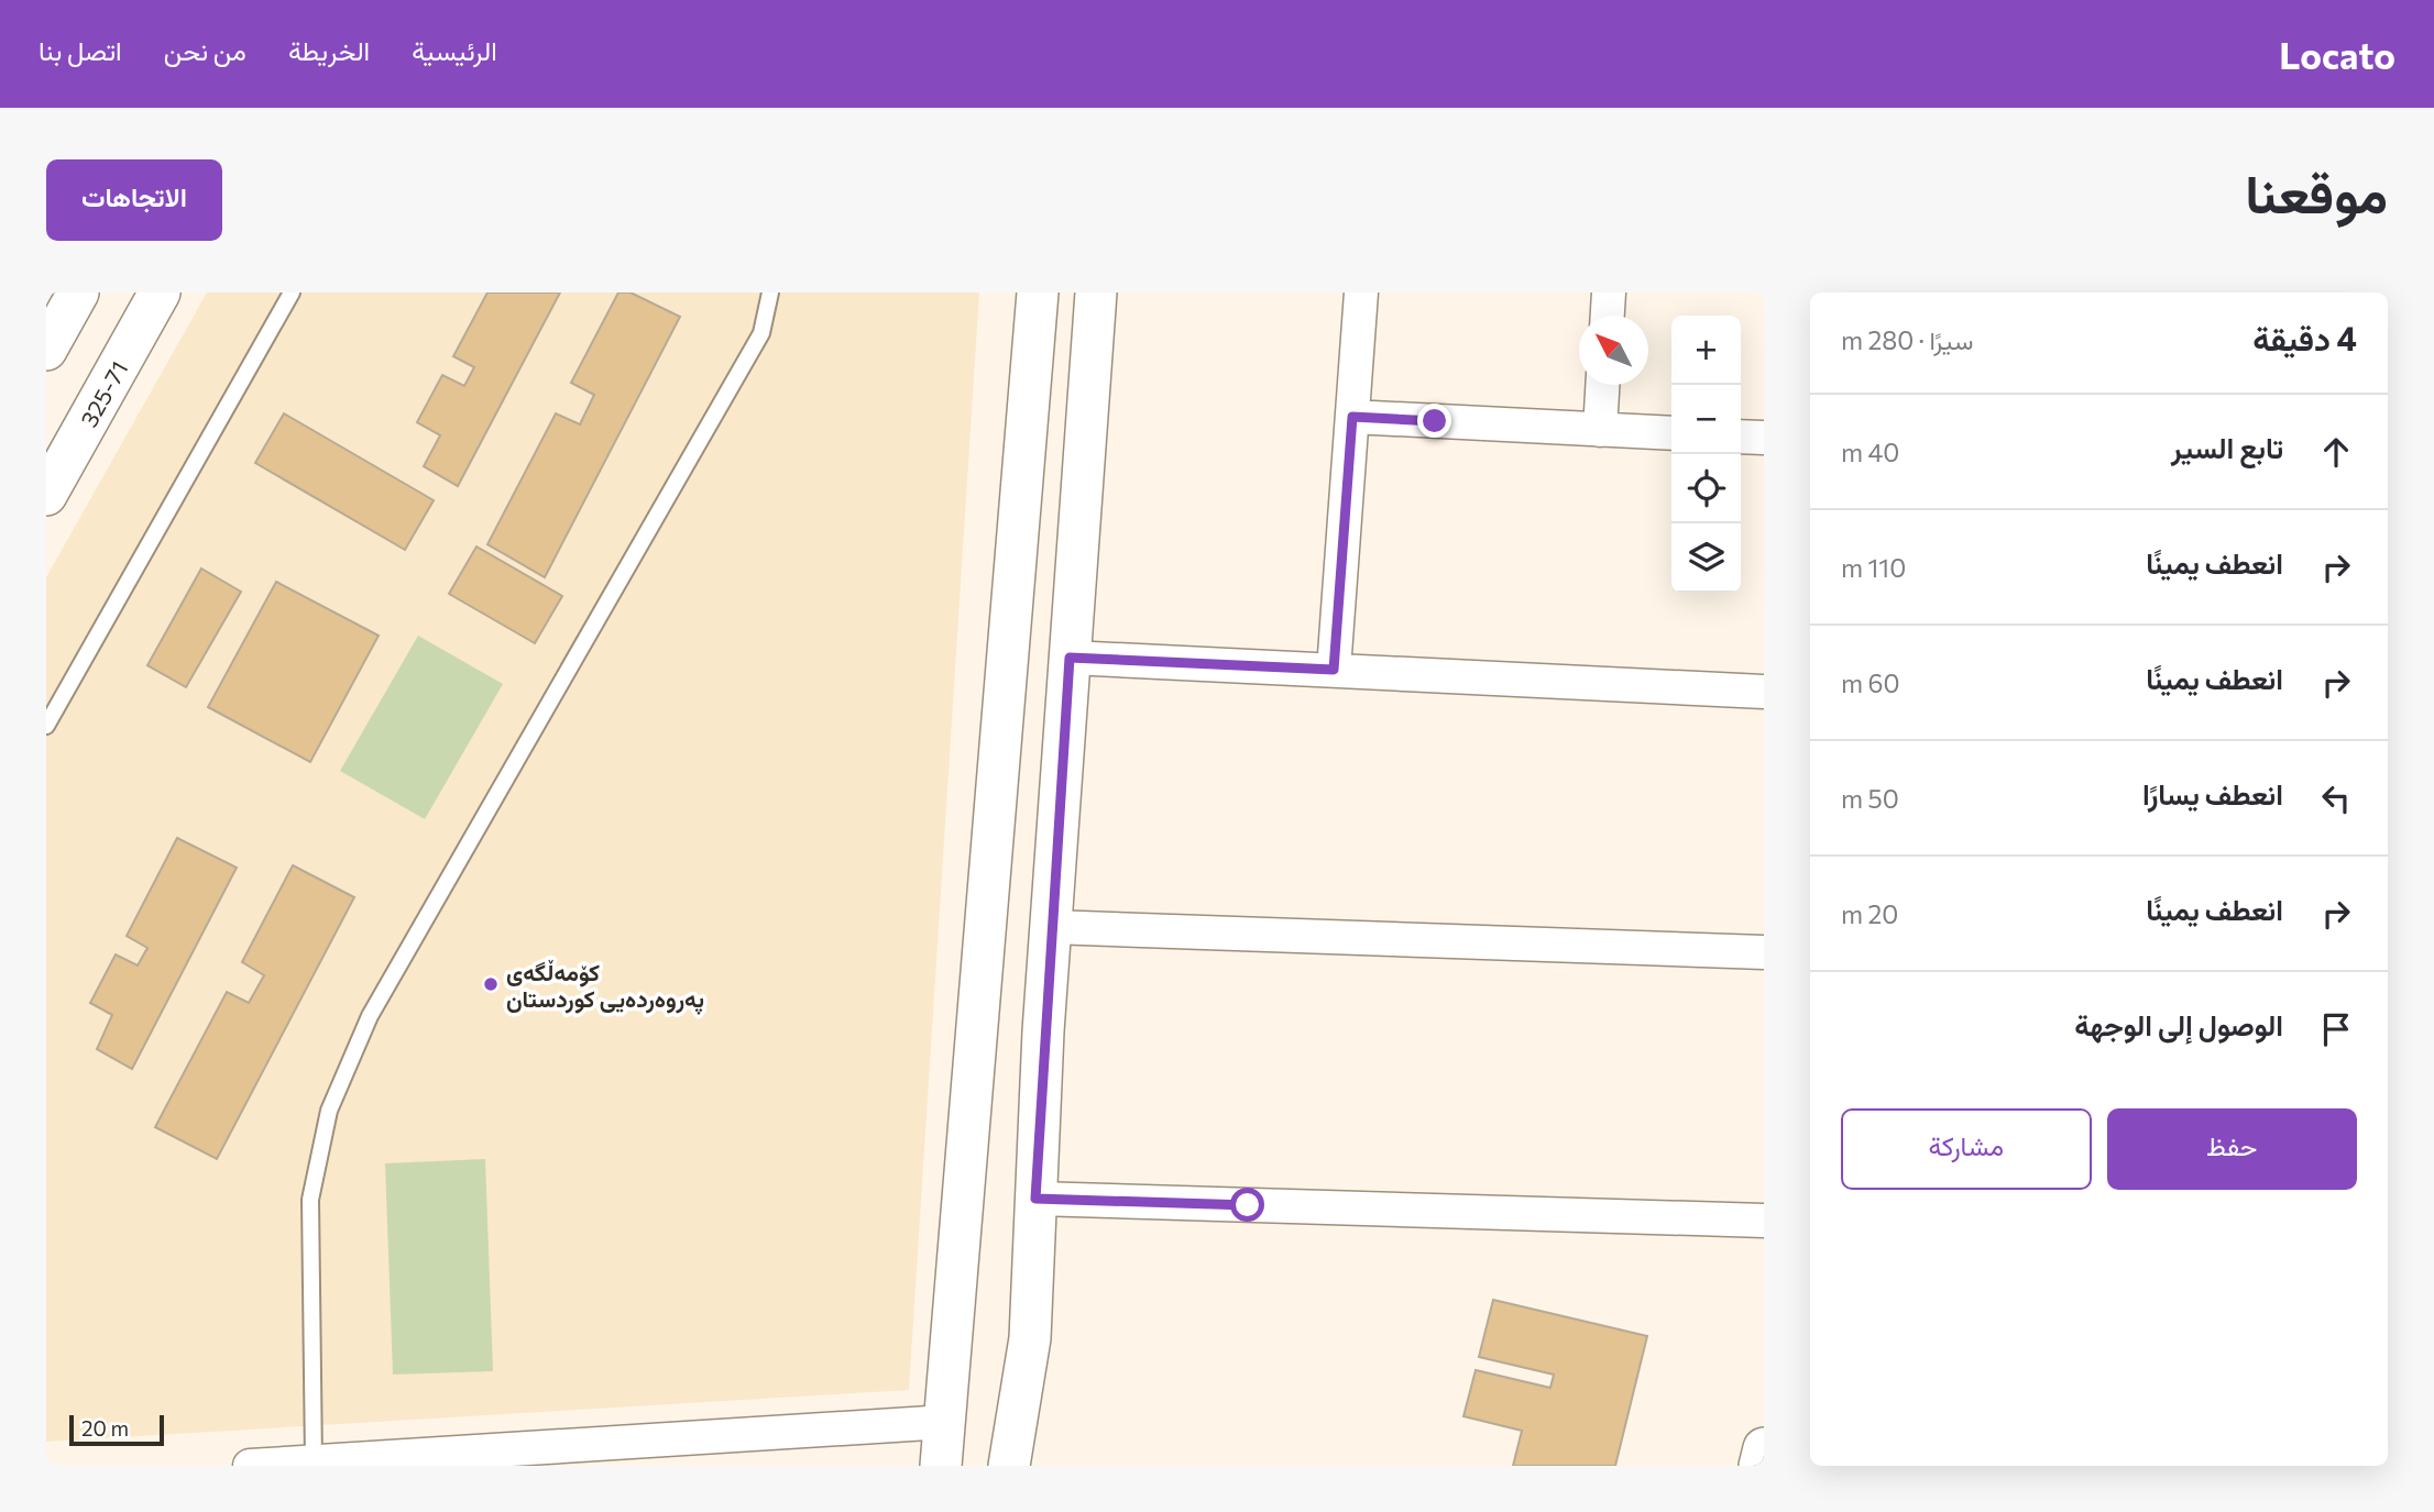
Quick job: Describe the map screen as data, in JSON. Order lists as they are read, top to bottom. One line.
{"streets":{"street":["325-71"]},"places":["كۆمەڵگەی پەروەردەیی كوردستان"],"scale_bar":"20 m","north":"top left","page":{"header":"Locato","nav":["الرئيسية","الخريطة","من نحن","اتصل بنا"],"title":"موقعنا","buttons":["الاتجاهات",["حفظ","مشاركة"]],"heading":["4 دقيقة","سيرًا · 280 m"],"map_buttons":["+","−"],"list":[["تابع السير","40 m"],["انعطف يمينًا","110 m"],["انعطف يمينًا","60 m"],["انعطف يسارًا","50 m"],["انعطف يمينًا","20 m"],"الوصول إلى الوجهة"],"scale":"20 m"}}
